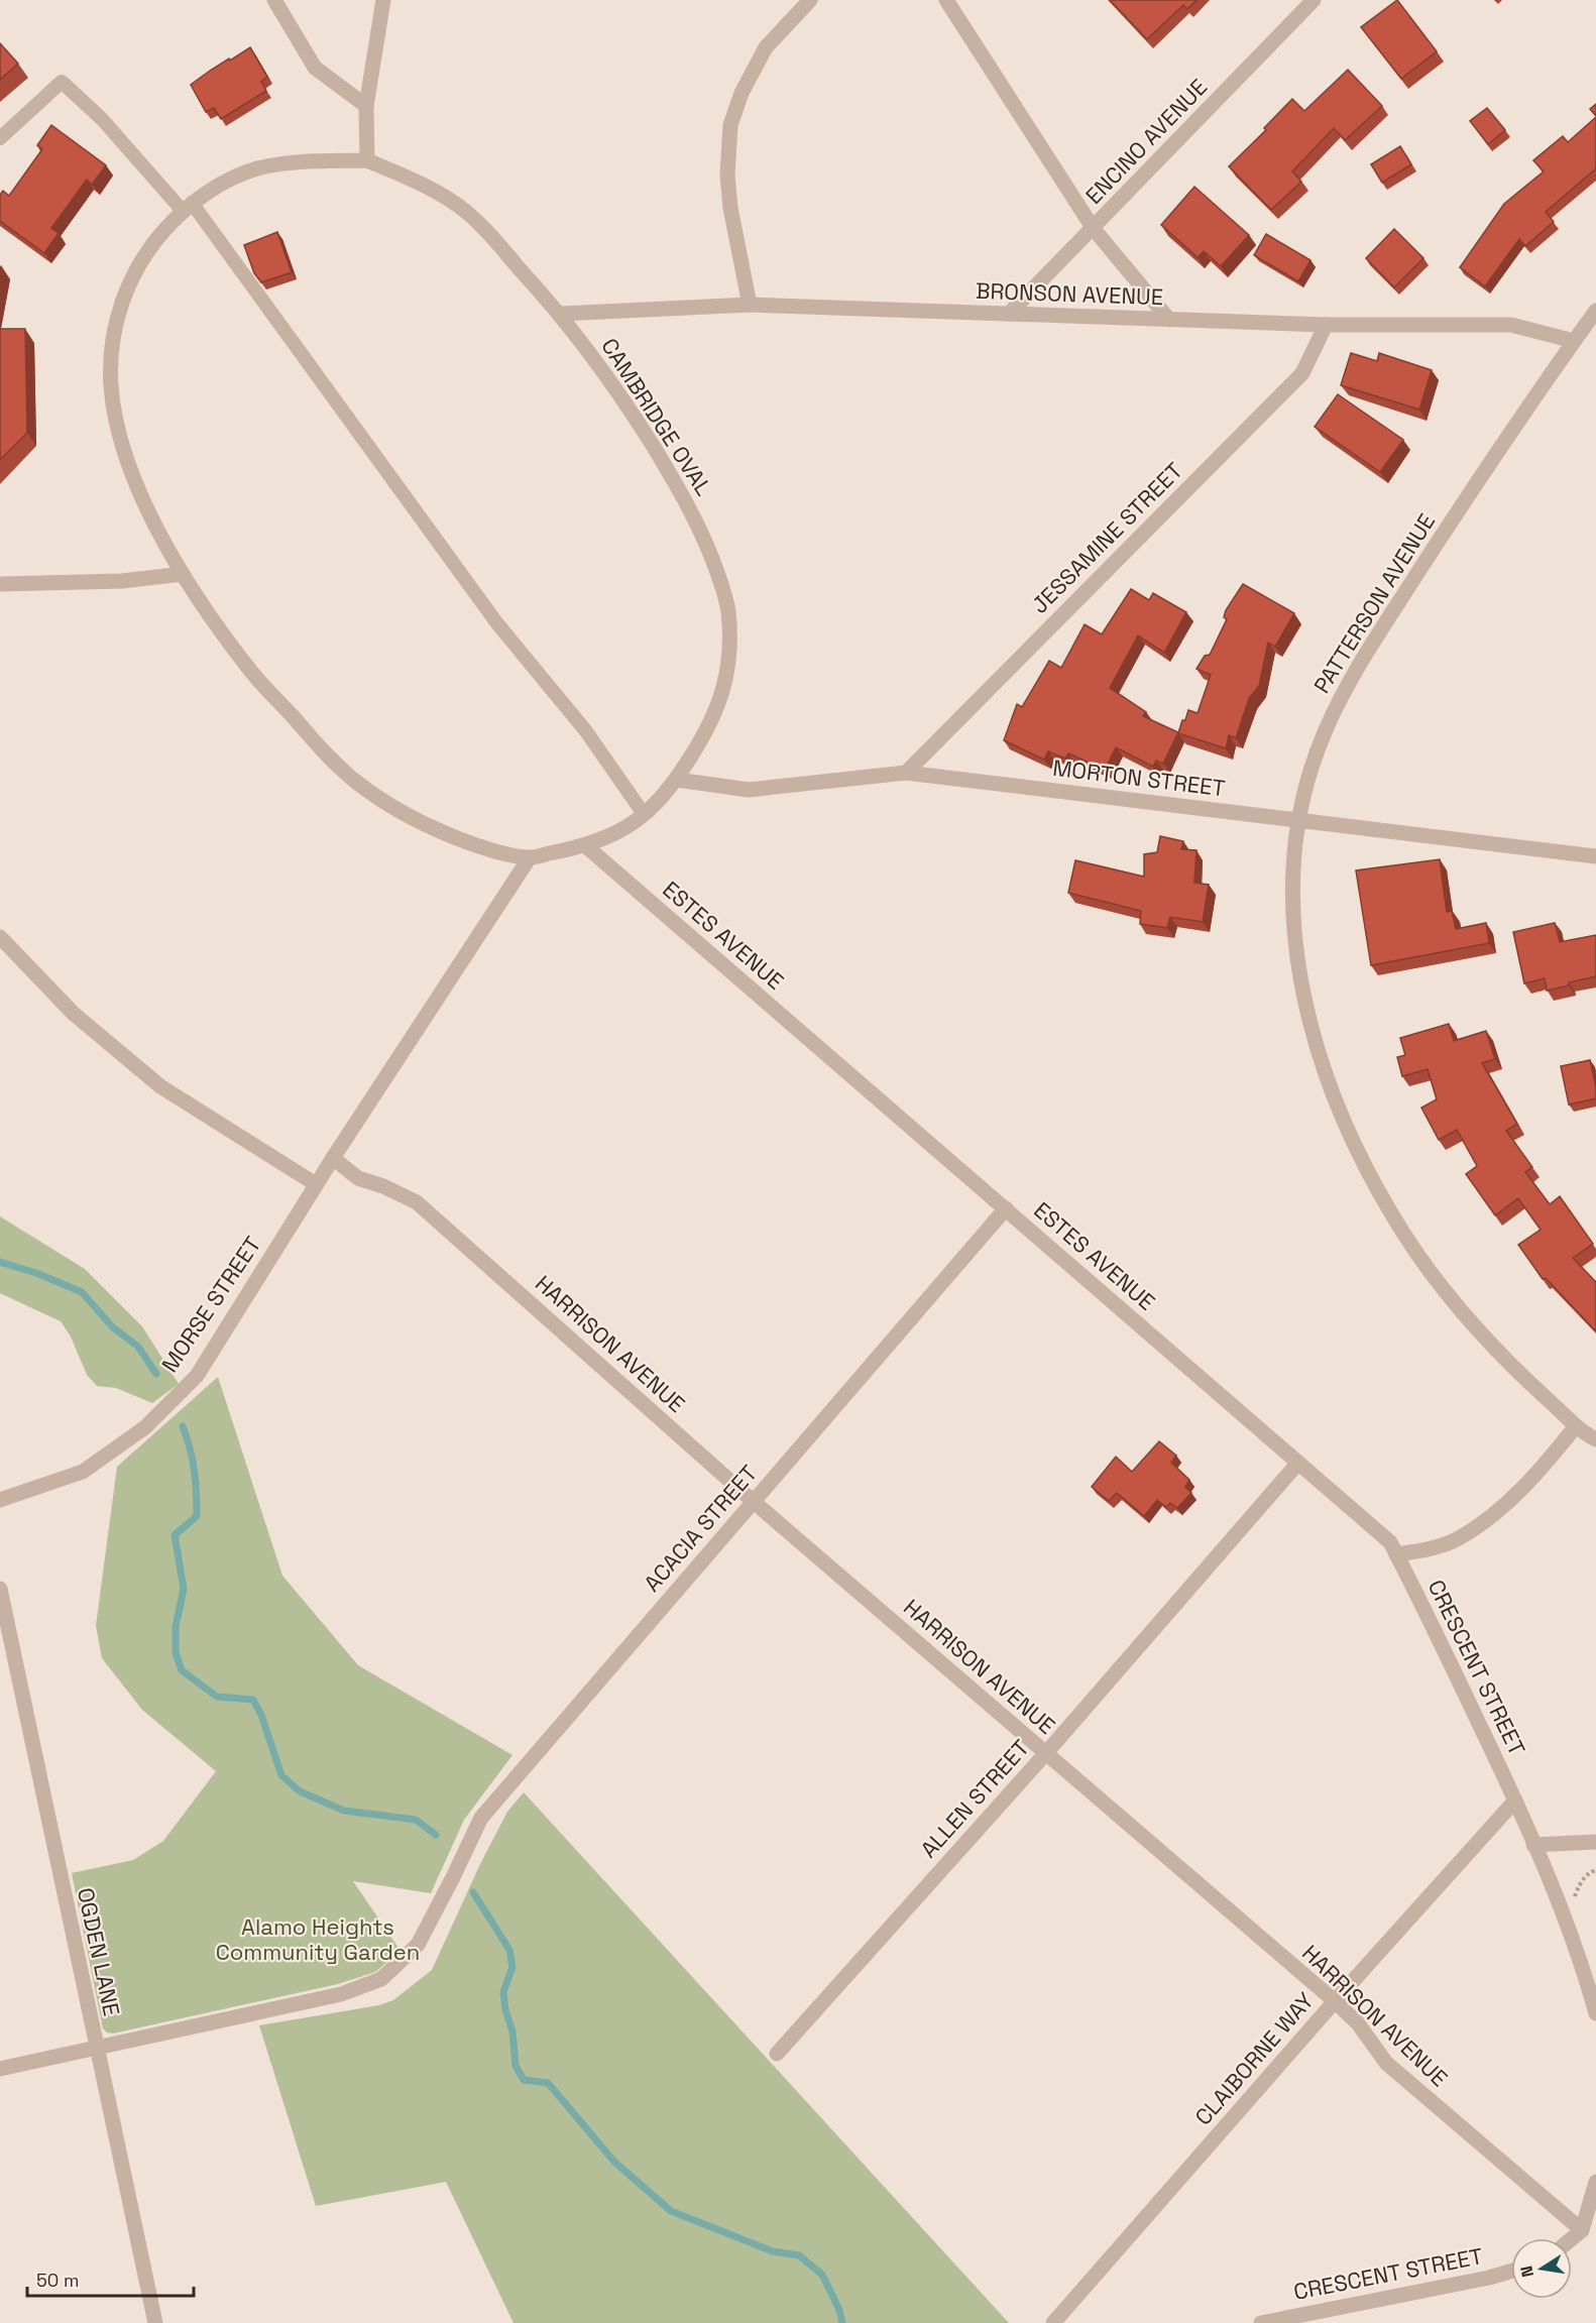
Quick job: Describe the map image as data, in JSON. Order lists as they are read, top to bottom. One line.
{"streets":{"street":["ENCINO AVENUE","BRONSON AVENUE","CAMBRIDGE OVAL","JESSAMINE STREET","PATTERSON AVENUE","MORTON STREET","ESTES AVENUE","MORSE STREET","HARRISON AVENUE","ACACIA STREET","CRESCENT STREET","ALLEN STREET","OGDEN LANE","CLAIBORNE WAY"]},"crossings":[["ENCINO AVENUE","BRONSON AVENUE"],["BRONSON AVENUE","CAMBRIDGE OVAL"],["BRONSON AVENUE","JESSAMINE STREET"],["BRONSON AVENUE","PATTERSON AVENUE"],["CAMBRIDGE OVAL","MORTON STREET"],["CAMBRIDGE OVAL","ESTES AVENUE"],["JESSAMINE STREET","MORTON STREET"],["PATTERSON AVENUE","MORTON STREET"],["ESTES AVENUE","ACACIA STREET"],["ESTES AVENUE","CRESCENT STREET"],["ESTES AVENUE","ALLEN STREET"],["MORSE STREET","HARRISON AVENUE"],["HARRISON AVENUE","ACACIA STREET"],["HARRISON AVENUE","ALLEN STREET"],["HARRISON AVENUE","CLAIBORNE WAY"],["ACACIA STREET","OGDEN LANE"],["CRESCENT STREET","CLAIBORNE WAY"]],"parks":["Alamo Heights Community Garden"],"scale_bar":"50 m","north":"left"}
